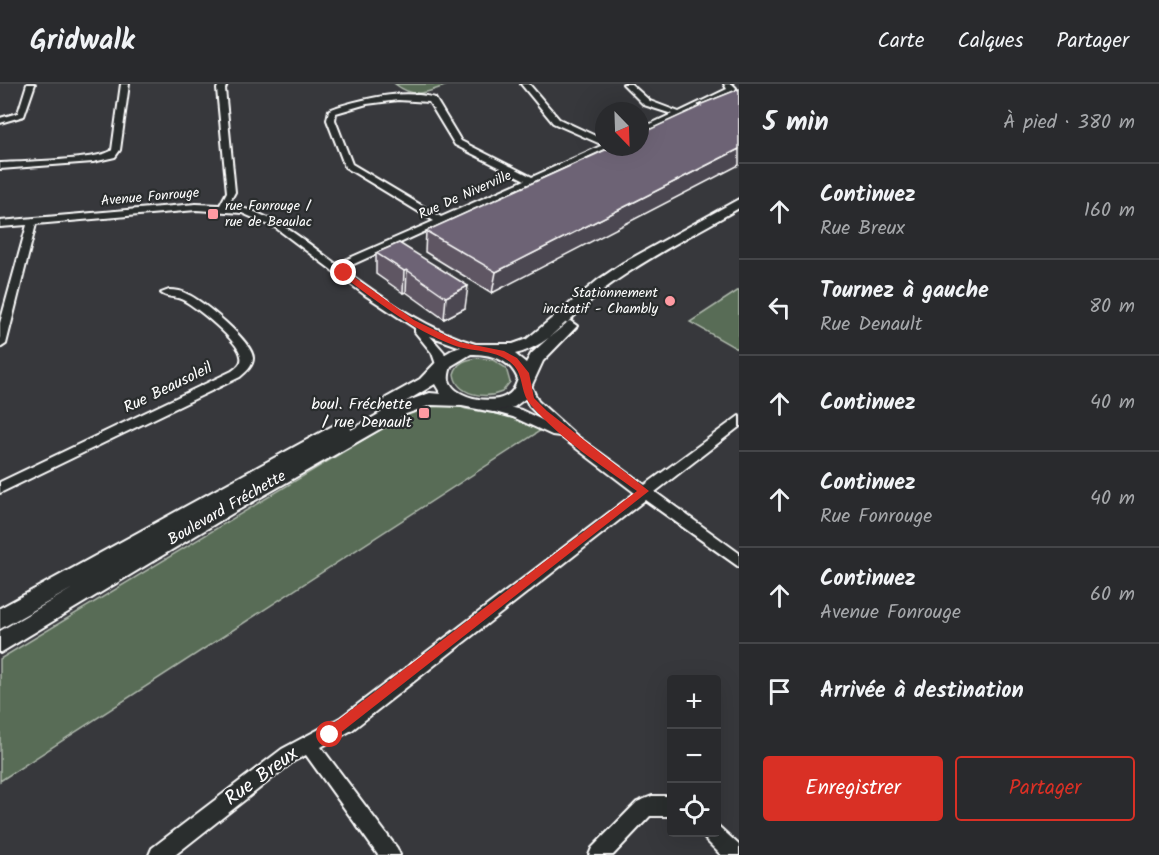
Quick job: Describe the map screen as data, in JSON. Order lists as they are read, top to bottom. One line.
{"streets":{"main road":["Boulevard Fréchette"],"street":["Rue De Niverville","Avenue Fonrouge","Rue Beausoleil","Rue Breux"]},"crossings":[["Rue De Niverville","Avenue Fonrouge"]],"places":{"transit":["rue Fonrouge / rue de Beaulac","boul. Fréchette / rue Denault"],"other":["Stationnement incitatif - Chambly"]},"north":"bottom right","page":{"header":"Gridwalk","nav":["Carte","Calques","Partager"],"heading":["5 min","À pied · 380 m"],"list":[["Continuez","Rue Breux","160 m"],["Tournez à gauche","Rue Denault","80 m"],["Continuez","40 m"],["Continuez","Rue Fonrouge","40 m"],["Continuez","Avenue Fonrouge","60 m"],"Arrivée à destination"],"map_buttons":["+","−"],"buttons":["Enregistrer","Partager"]}}
